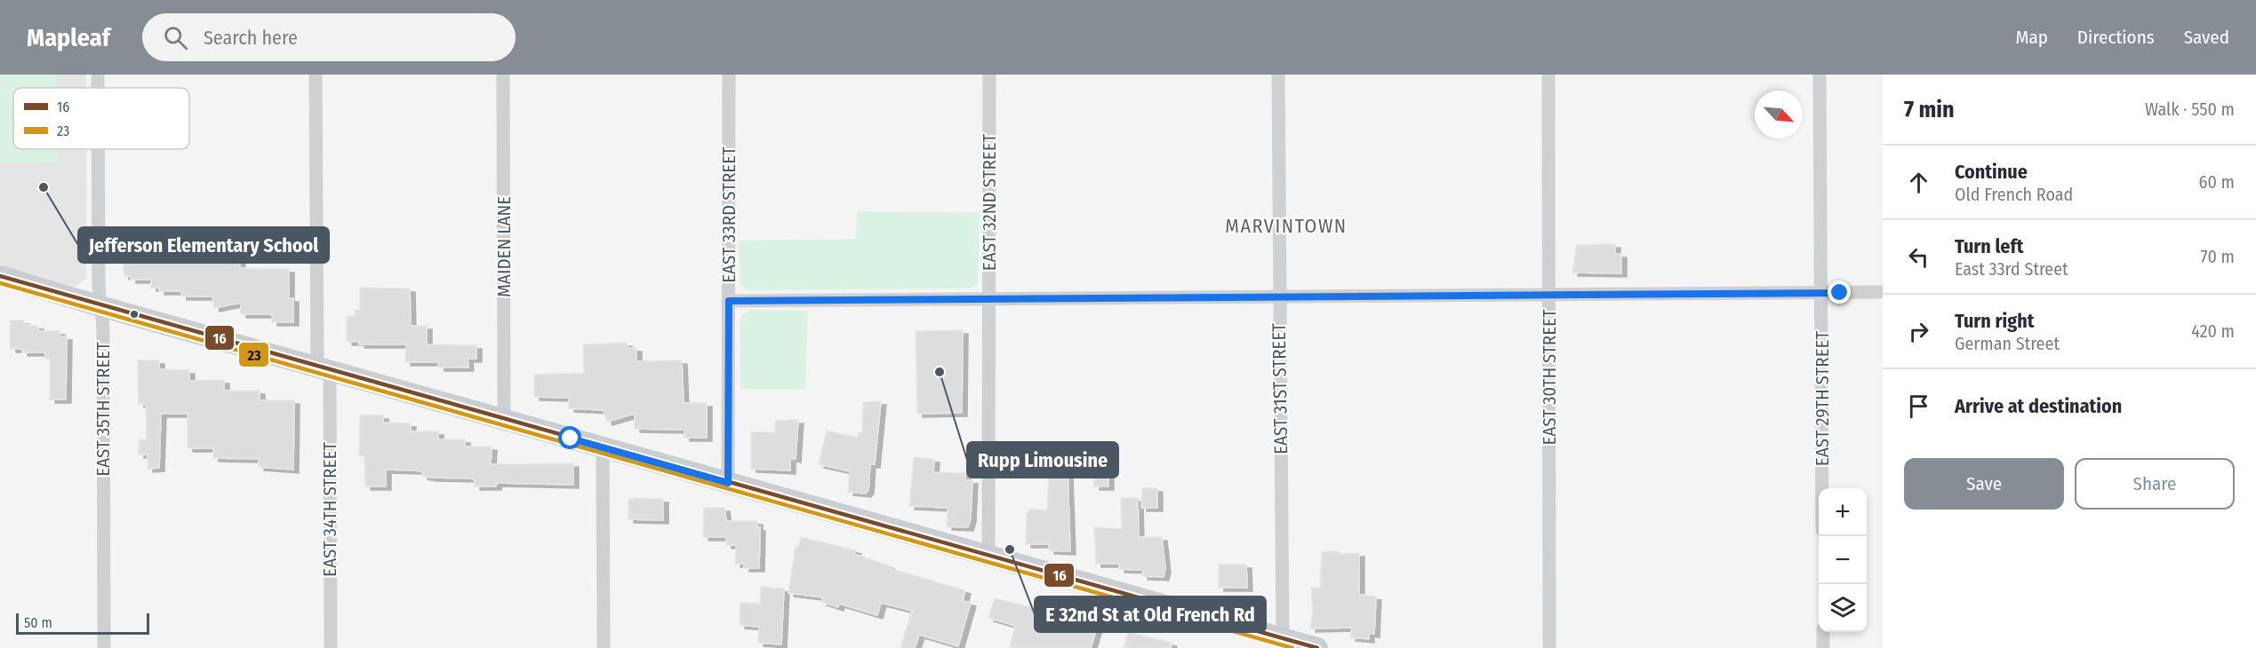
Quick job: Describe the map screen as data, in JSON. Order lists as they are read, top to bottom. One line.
{"streets":{"street":["EAST 32ND STREET","EAST 33RD STREET","MAIDEN LANE","EAST 30TH STREET","EAST 31ST STREET","EAST 29TH STREET","EAST 35TH STREET","EAST 34TH STREET"]},"districts":["MARVINTOWN"],"places":["Jefferson Elementary School","Rupp Limousine","E 32nd St at Old French Rd"],"lines":["transit line 16","transit line 23"],"legend":["16","23"],"scale_bar":"50 m","north":"bottom right","page":{"header":"Mapleaf","search":"Search here","nav":["Map","Directions","Saved"],"heading":["7 min","Walk · 550 m"],"list":[["Continue","Old French Road","60 m"],["Turn left","East 33rd Street","70 m"],["Turn right","German Street","420 m"],"Arrive at destination"],"buttons":["Save","Share"],"map_buttons":["+","−"],"scale":"50 m"}}
